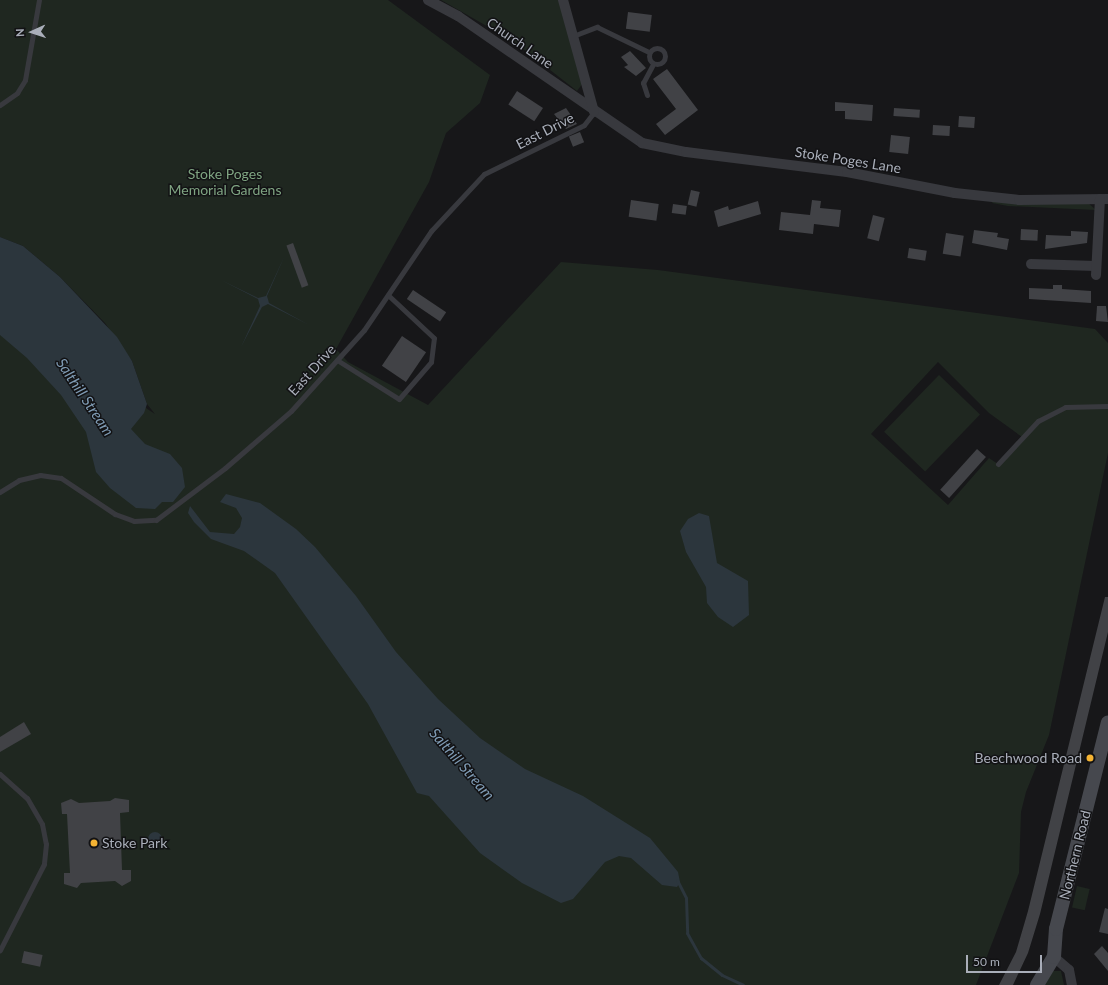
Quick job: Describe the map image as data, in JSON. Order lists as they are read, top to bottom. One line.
{"streets":{"street":["Church Lane","Stoke Poges Lane","Northern Road"],"lane":["East Drive"]},"crossings":[["Church Lane","East Drive"],["Church Lane","Stoke Poges Lane"],["East Drive","Stoke Poges Lane"]],"water":["Salthill Stream"],"parks":["Stoke Poges Memorial Gardens"],"places":["Beechwood Road","Stoke Park"],"scale_bar":"50 m","north":"left"}
